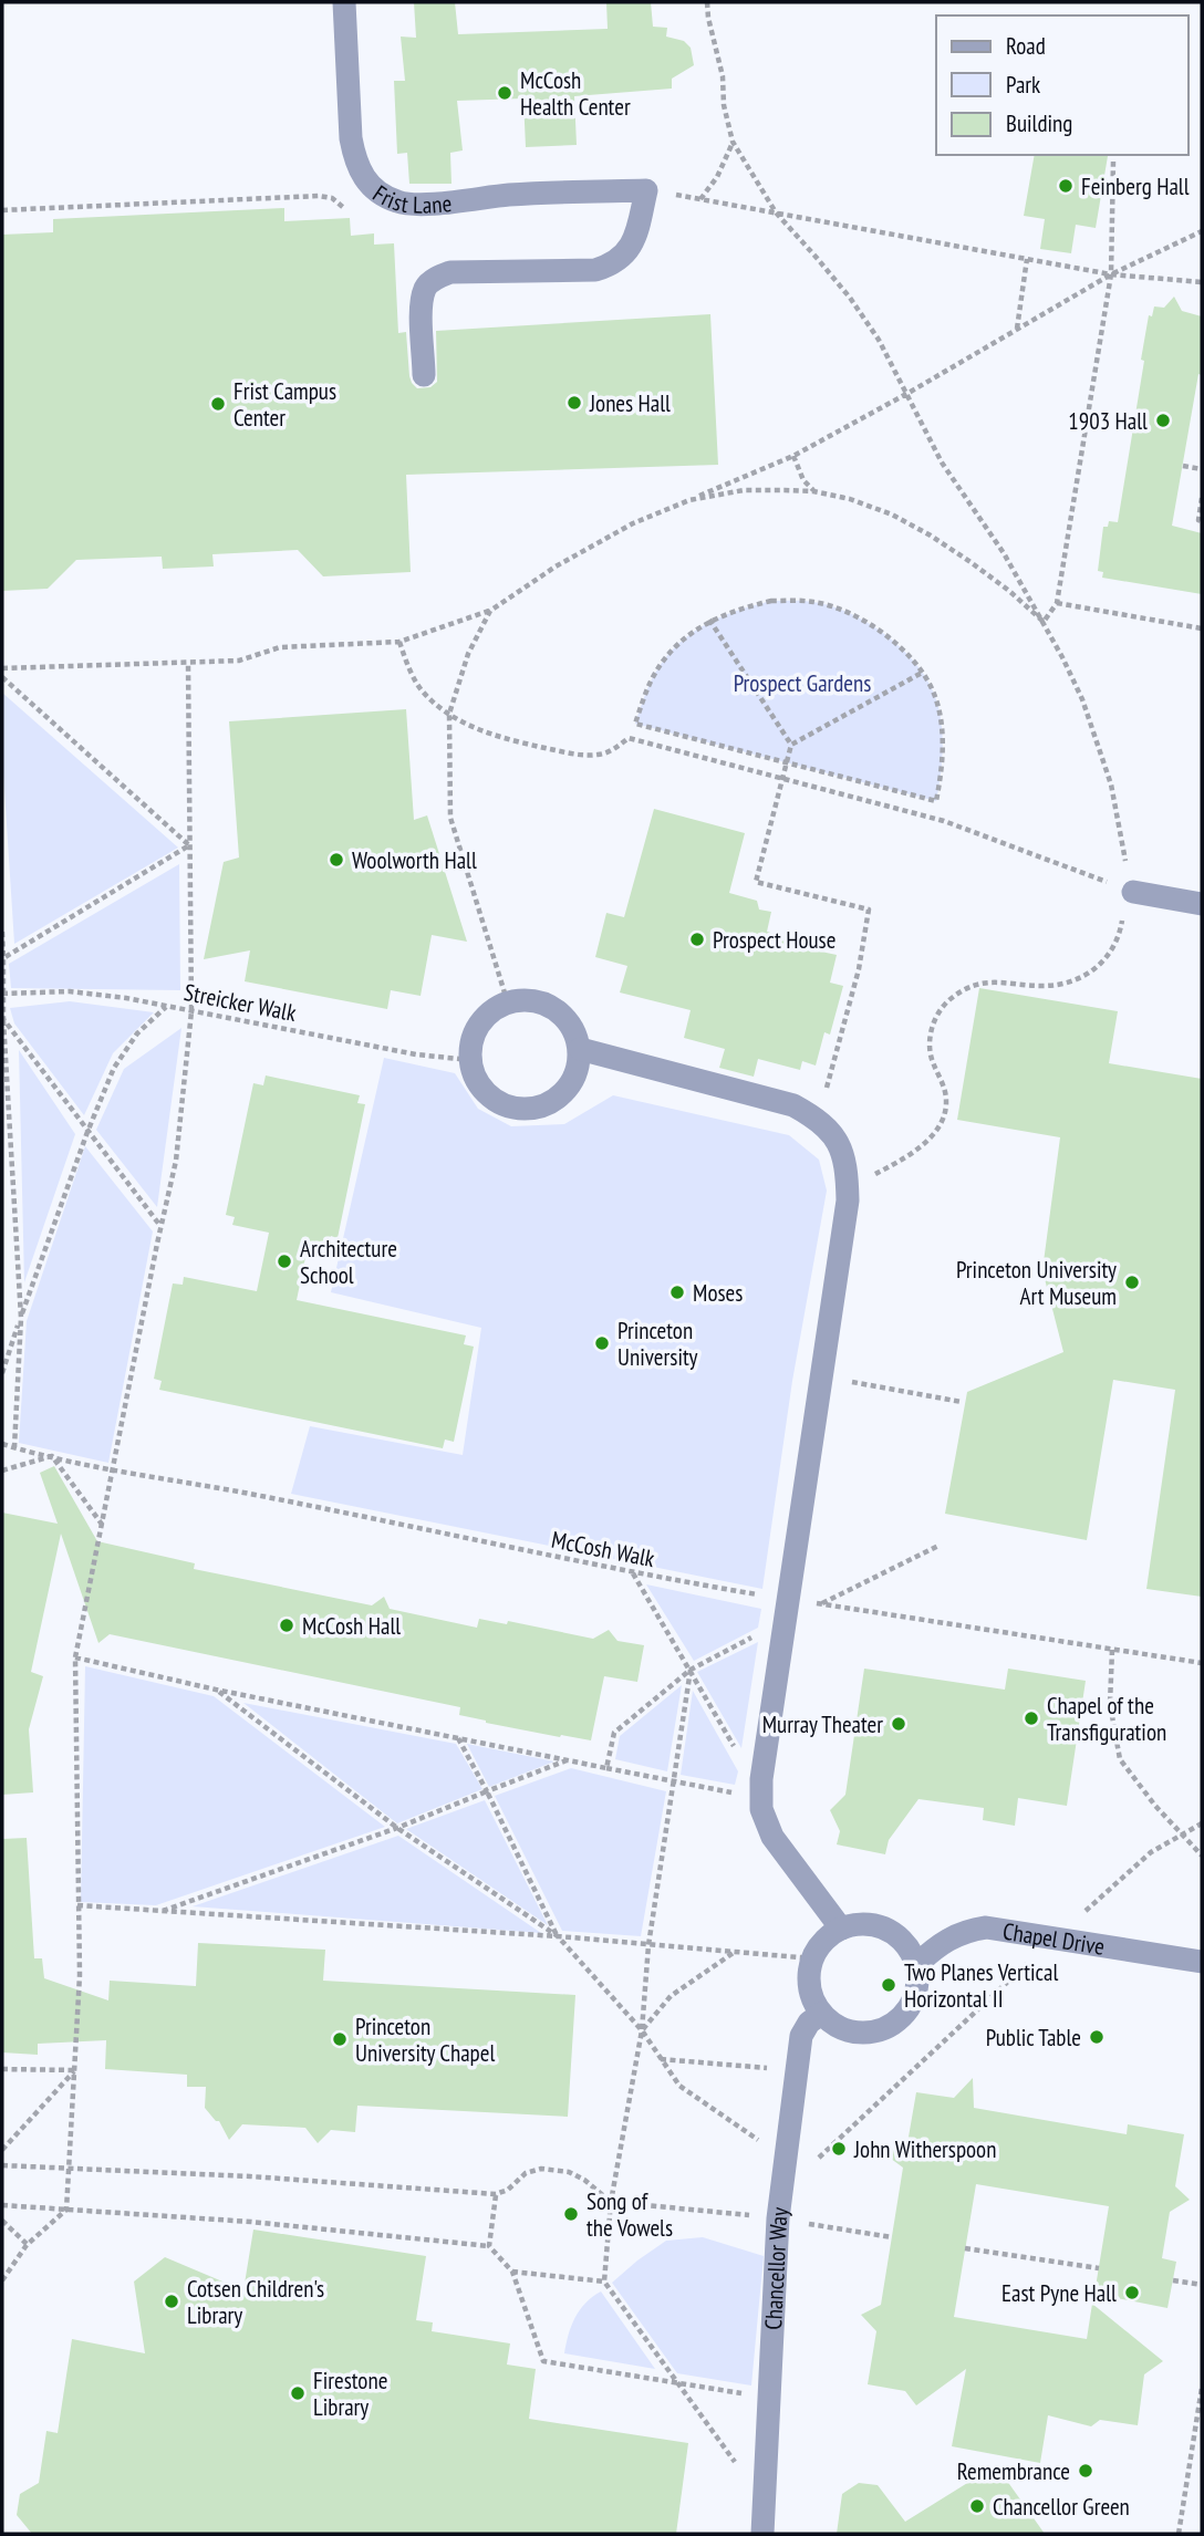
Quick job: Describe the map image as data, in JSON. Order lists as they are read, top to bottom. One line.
{"streets":{"lane":["Frist Lane","Chapel Drive","Chancellor Way"],"path":["Streicker Walk","McCosh Walk"]},"crossings":[["Chapel Drive","Chancellor Way"]],"parks":["Prospect Gardens"],"places":["McCosh Health Center","Feinberg Hall","Jones Hall","Frist Campus Center","1903 Hall","Woolworth Hall","Prospect House","Architecture School","Princeton University Art Museum","Moses","Princeton University","McCosh Hall","Chapel of the Transfiguration","Murray Theater","Two Planes Vertical Horizontal II","Public Table","Princeton University Chapel","John Witherspoon","Song of the Vowels","East Pyne Hall","Cotsen Children's Library","Firestone Library","Remembrance","Chancellor Green"],"legend":["Road","Park","Building"]}
